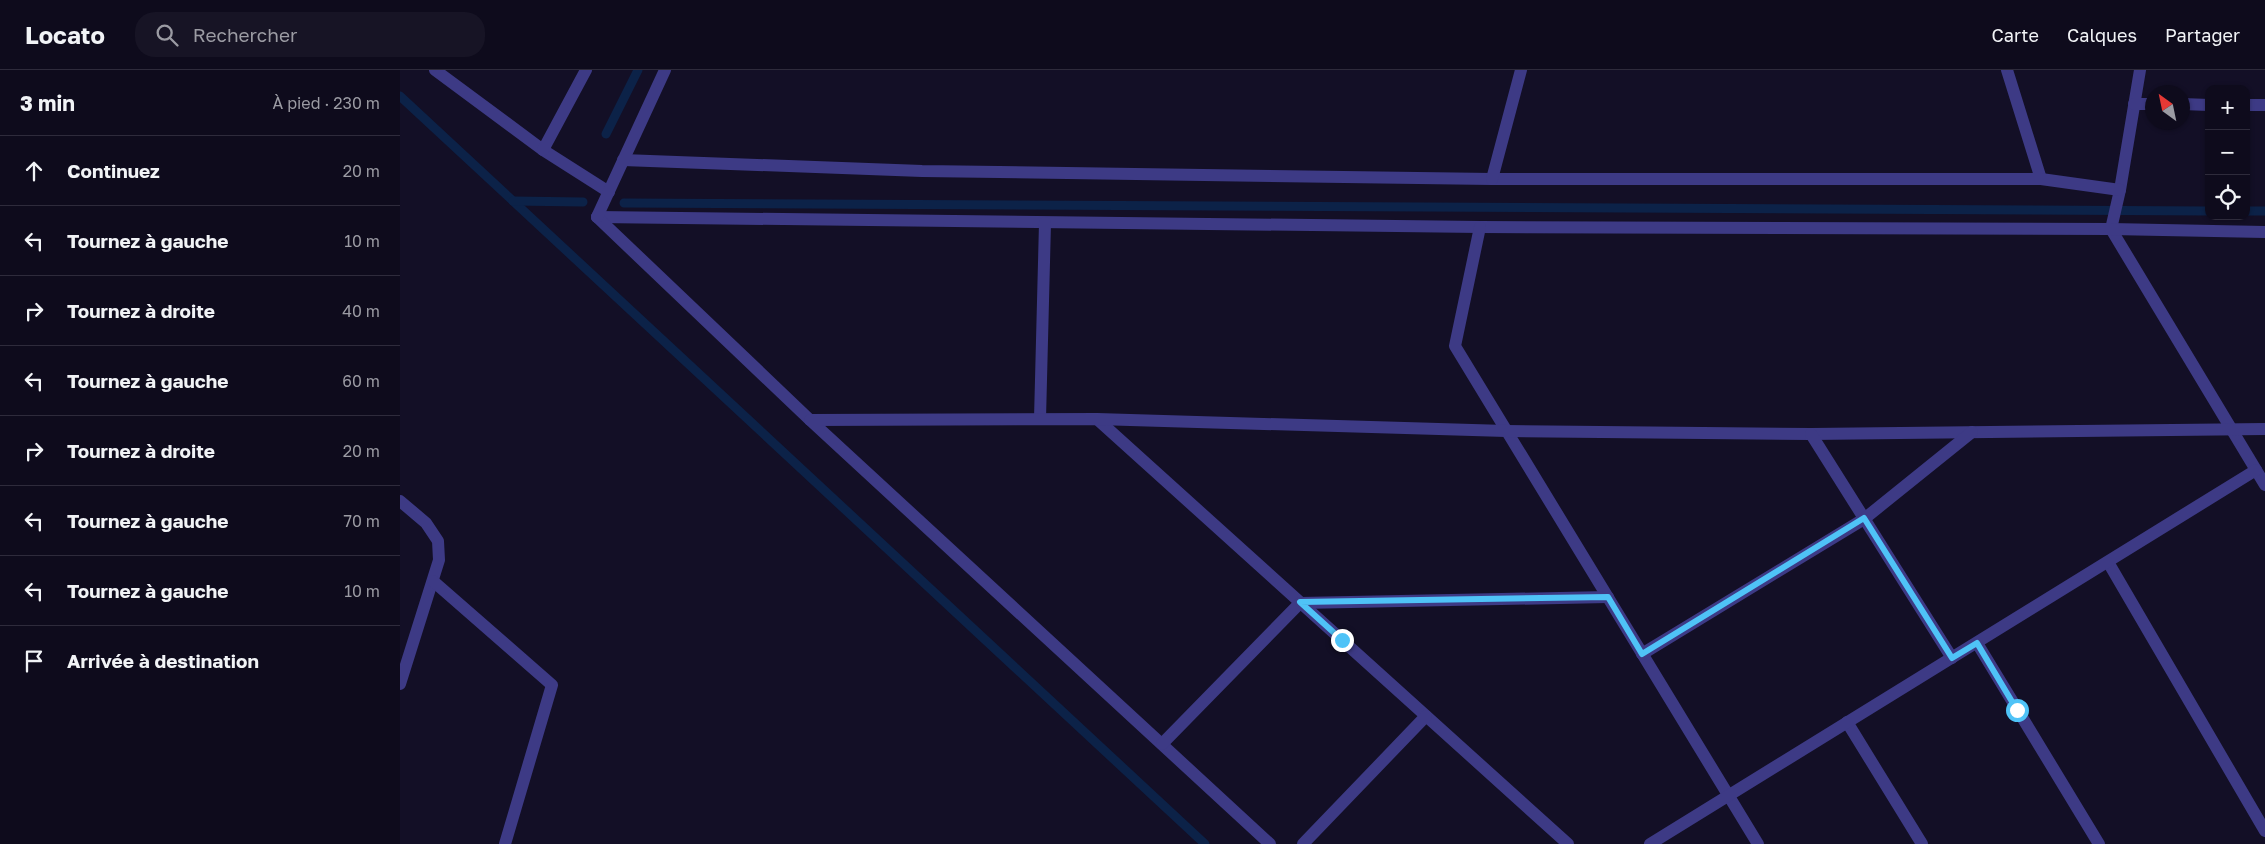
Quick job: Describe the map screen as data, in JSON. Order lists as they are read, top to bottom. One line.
{"north":"top left","page":{"header":"Locato","search":"Rechercher","nav":["Carte","Calques","Partager"],"heading":["3 min","À pied · 230 m"],"map_buttons":["+","−"],"list":[["Continuez","20 m"],["Tournez à gauche","10 m"],["Tournez à droite","40 m"],["Tournez à gauche","60 m"],["Tournez à droite","20 m"],["Tournez à gauche","70 m"],["Tournez à gauche","10 m"],"Arrivée à destination"]}}
